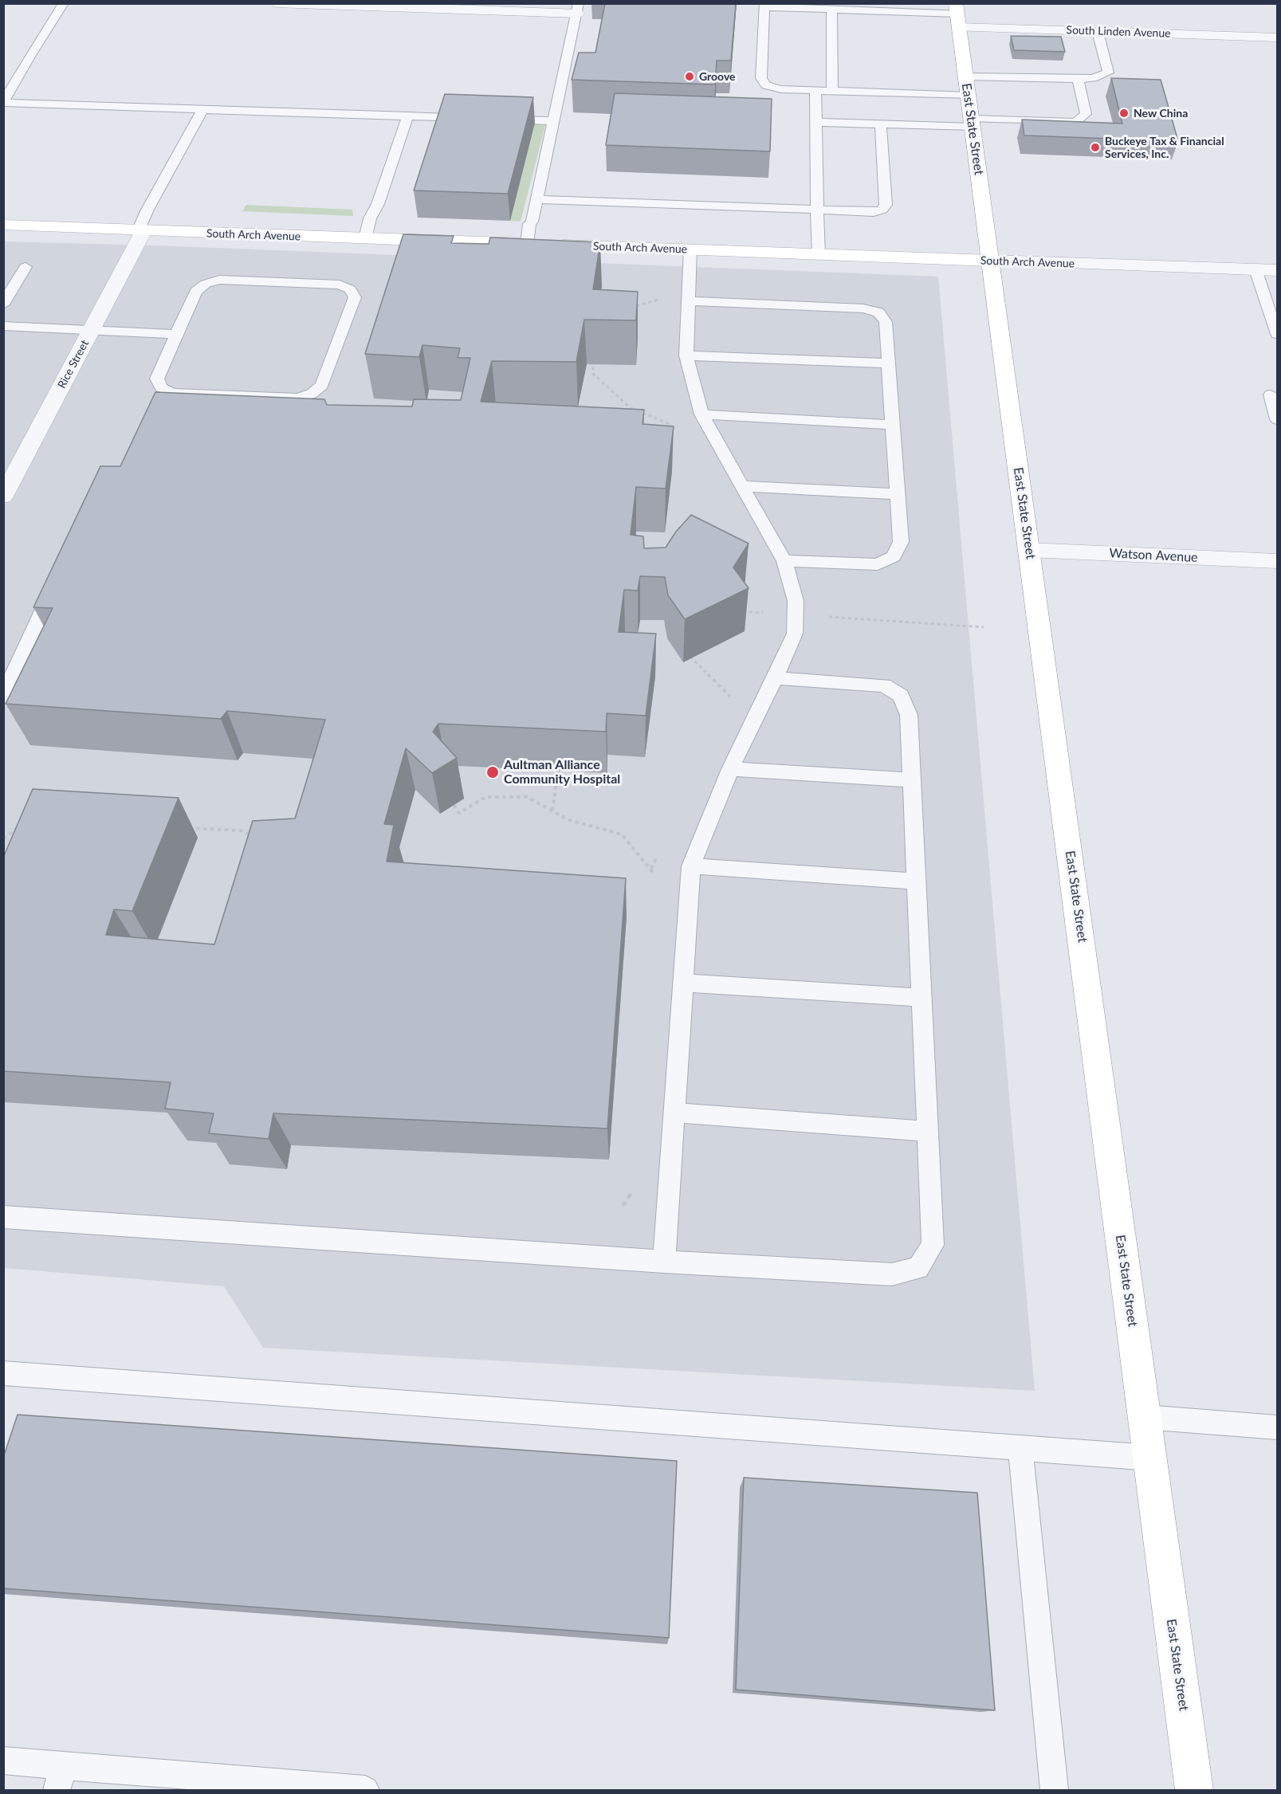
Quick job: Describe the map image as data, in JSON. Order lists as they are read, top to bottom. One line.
{"streets":{"main road":["East State Street","South Arch Avenue"],"street":["South Linden Avenue","Rice Street","Watson Avenue"]},"crossings":[["South Linden Avenue","East State Street"],["East State Street","South Arch Avenue"],["East State Street","Watson Avenue"],["South Arch Avenue","Rice Street"]],"places":["Groove","New China","Buckeye Tax & Financial Services, Inc.","Aultman Alliance Community Hospital"]}
